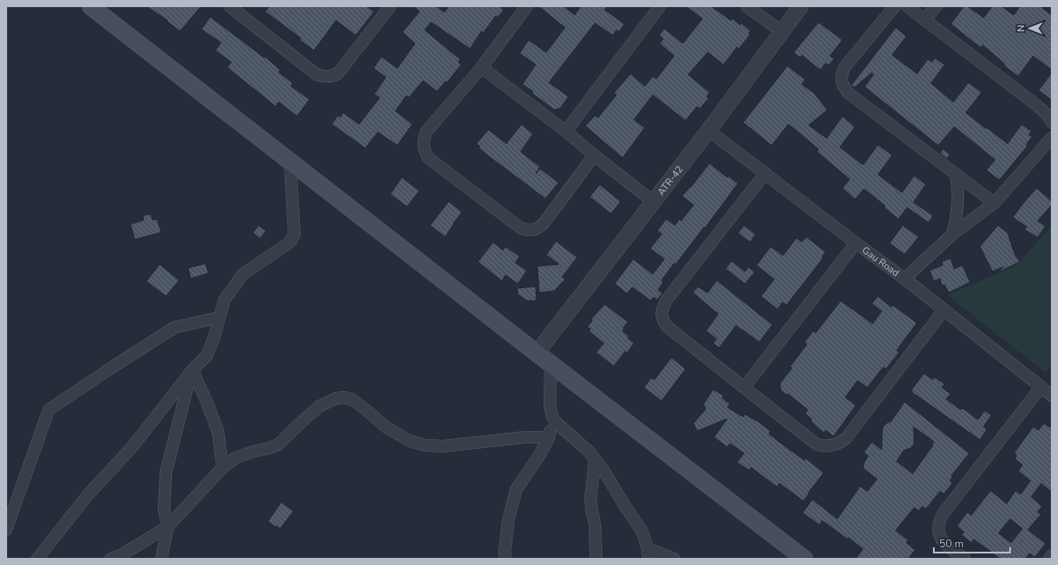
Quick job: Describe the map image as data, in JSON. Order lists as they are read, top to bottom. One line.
{"streets":{"street":["ATR-42","Gau Road"]},"crossings":[["ATR-42","Gau Road"]],"scale_bar":"50 m","north":"left"}
